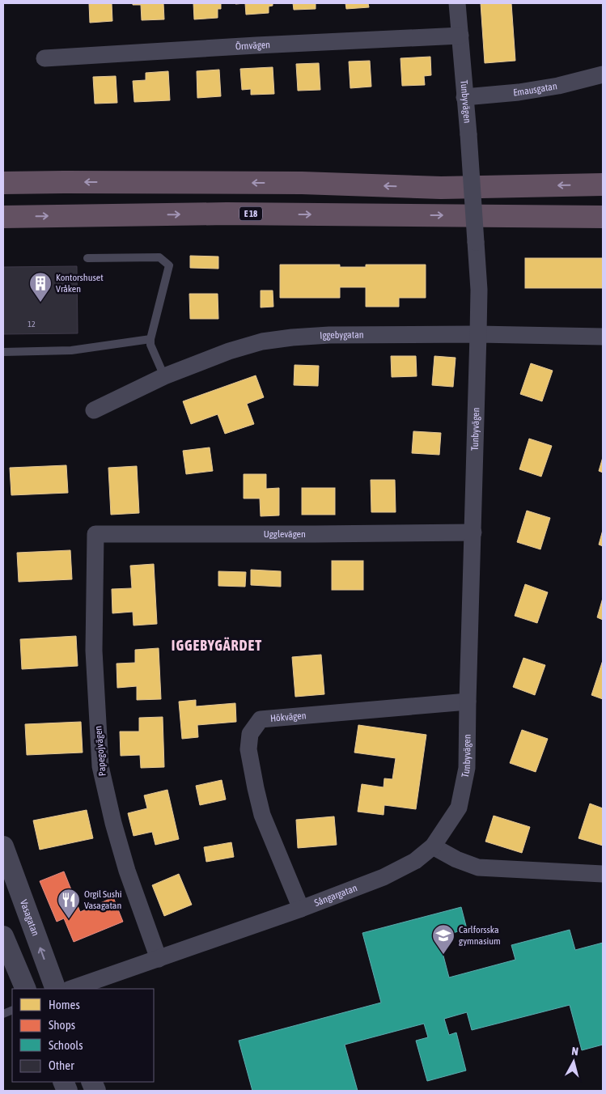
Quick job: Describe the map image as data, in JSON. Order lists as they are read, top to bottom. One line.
{"streets":{"highway":["E 18"],"street":["Örnvägen","Emausgatan","Tunbyvägen","Iggebygatan","Ugglevägen","Hökvägen","Papegojvägen","Sångargatan","Vasagatan"]},"crossings":[["Örnvägen","Tunbyvägen"],["Emausgatan","Tunbyvägen"],["Tunbyvägen","Iggebygatan"],["Tunbyvägen","Ugglevägen"],["Tunbyvägen","Hökvägen"],["Tunbyvägen","Sångargatan"],["Ugglevägen","Papegojvägen"],["Hökvägen","Sångargatan"],["Papegojvägen","Sångargatan"]],"districts":["IGGEBYGÄRDET"],"places":{"building":["Kontorshuset Vråken"],"restaurant":["Orgil Sushi Vasagatan"],"school or university":["Carlforsska gymnasium"]},"house_numbers":["12"],"legend":["Homes","Shops","Schools","Other"],"north":"top"}
